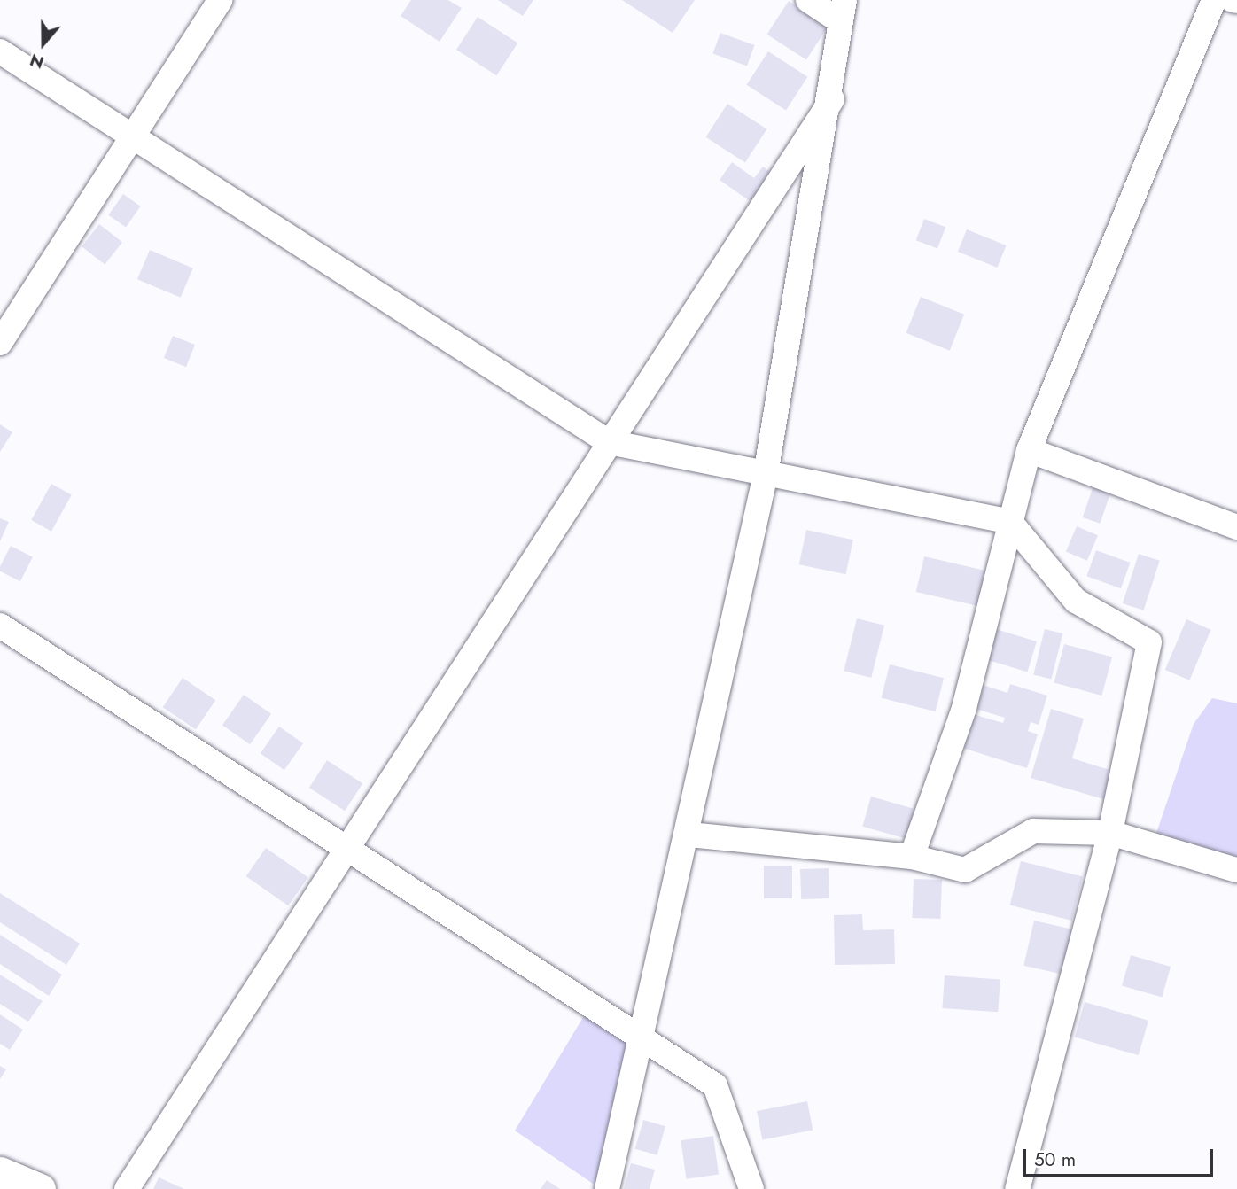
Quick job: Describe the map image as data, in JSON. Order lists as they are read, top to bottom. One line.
{"scale_bar":"50 m","north":"bottom"}
